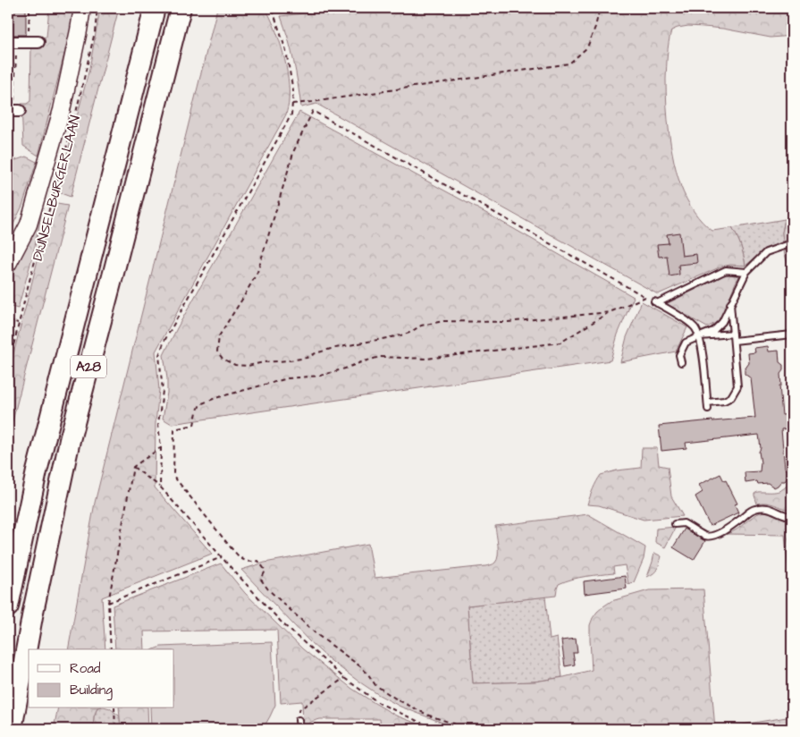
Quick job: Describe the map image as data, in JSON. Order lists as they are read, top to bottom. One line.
{"streets":{"highway":["A28"],"main road":["DIJNSELBURGERLAAN"]},"legend":["Road","Building"]}
